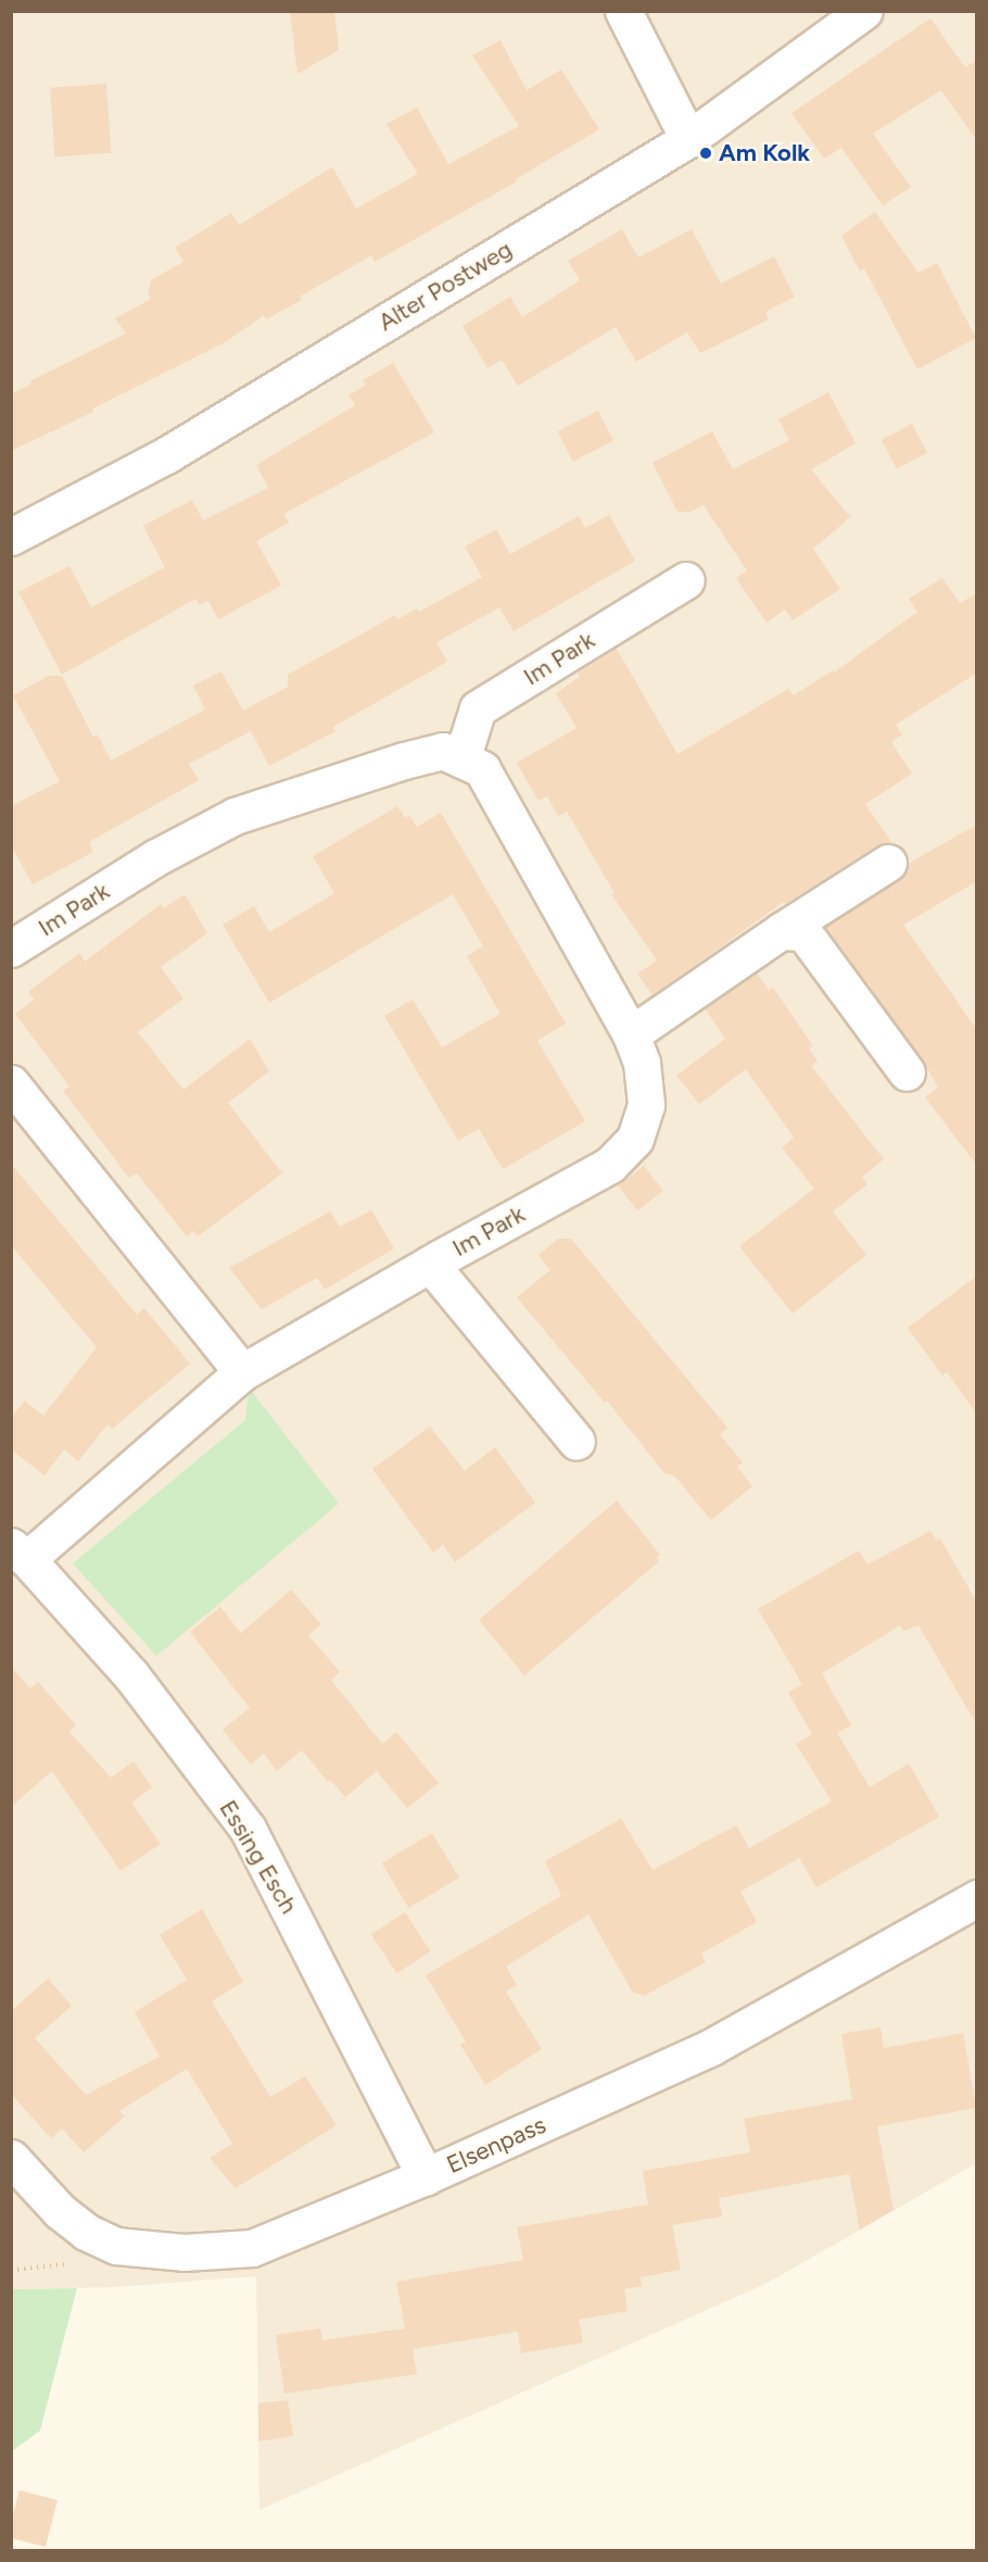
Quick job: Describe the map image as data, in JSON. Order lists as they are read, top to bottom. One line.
{"streets":{"street":["Alter Postweg","Im Park","Essing Esch","Elsenpass"]},"crossings":[["Im Park","Essing Esch"],["Essing Esch","Elsenpass"]],"places":["Am Kolk"]}
